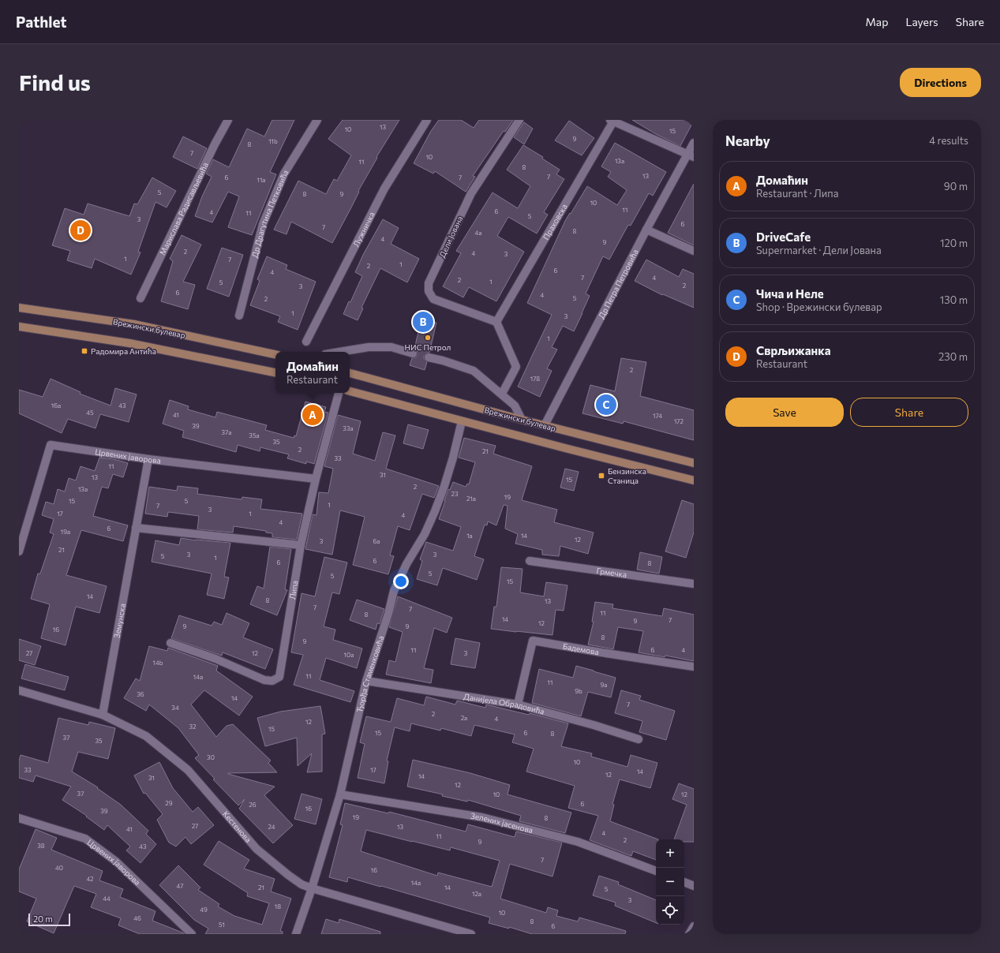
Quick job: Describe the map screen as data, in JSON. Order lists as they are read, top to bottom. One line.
{"streets":{"main road":["Врежински булевар"],"street":["Марислава Радисављевића","Др Драгутина Петковића","Праховска","Лужничка","Дели Јована","Др Петра Петровића","Црвених јаворова","Грмечка","Липа","Земунска","Бадемова","Ђорђа Стаменковића","Данијела Обрадовића","Зелених јасенова","Кестенова"]},"crossings":[["Праховска","Дели Јована"],["Др Петра Петровића","Врежински булевар"],["Црвених јаворова","Липа"],["Црвених јаворова","Земунска"],["Земунска","Кестенова"],["Бадемова","Данијела Обрадовића"],["Ђорђа Стаменковића","Данијела Обрадовића"],["Ђорђа Стаменковића","Зелених јасенова"],["Ђорђа Стаменковића","Кестенова"]],"places":{"other":["НИС Петрол"],"transit":["Радомира Антића","Бензинска Станица"]},"house_numbers":["13","10","15","9","11b","8","7","10","13a","11","8","13","7","6","7","11a","5","8","9","10","11","6","4","11","5","3","6","7","8","4a","4","9","2","4","3","1","7","1","2","6","4","7","4","2","1","5","2","3","6","4","5","2","1","3","1","2","178","16a","43","45","41","174","172","39","33a","37a","35a","35","2","21","33","11","31","13","15","2","13a","23","19","21a","15","5","1","7","3","17","1","4","4","6","19a","1a","14","12","3","6a","21","3","3","5","1","6","6","8","5","5","15","14","8","13","7","7","11","8","14","7","9","12","9","9","16","8","9","11","6","4","27","12","3","10a","14b","11","14a","11","9a","9b","36","14","7","34","2","2a","4","12","32","15","15","6","8","37","35","30","10","33","17","14","12","14","31","12","37","10","12","29","6","26","16","39","19","8","27","24","13","41","4","11","2","9","38","43","7","40","16","42","14a","47","21","14","5","12a","44","3","18","49","10","46","8","51","6"],"scale_bar":"20 m","page":{"header":"Pathlet","nav":["Map","Layers","Share"],"buttons":["Directions",["Save","Share"]],"title":"Find us","heading":["Nearby","4 results"],"list":[{"mark":"A","name":"Домаћин","note":"Restaurant · Липа","value":"90 m"},{"mark":"B","name":"DriveCafe","note":"Supermarket · Дели Јована","value":"120 m"},{"mark":"C","name":"Чича и Неле","note":"Shop · Врежински булевар","value":"130 m"},{"mark":"D","name":"Сврљижанка","note":"Restaurant","value":"230 m"}],"pins":["D","B","C","A"],"popup":["Домаћин","Restaurant"],"map_buttons":["+","−"],"scale":"20 m"}}
